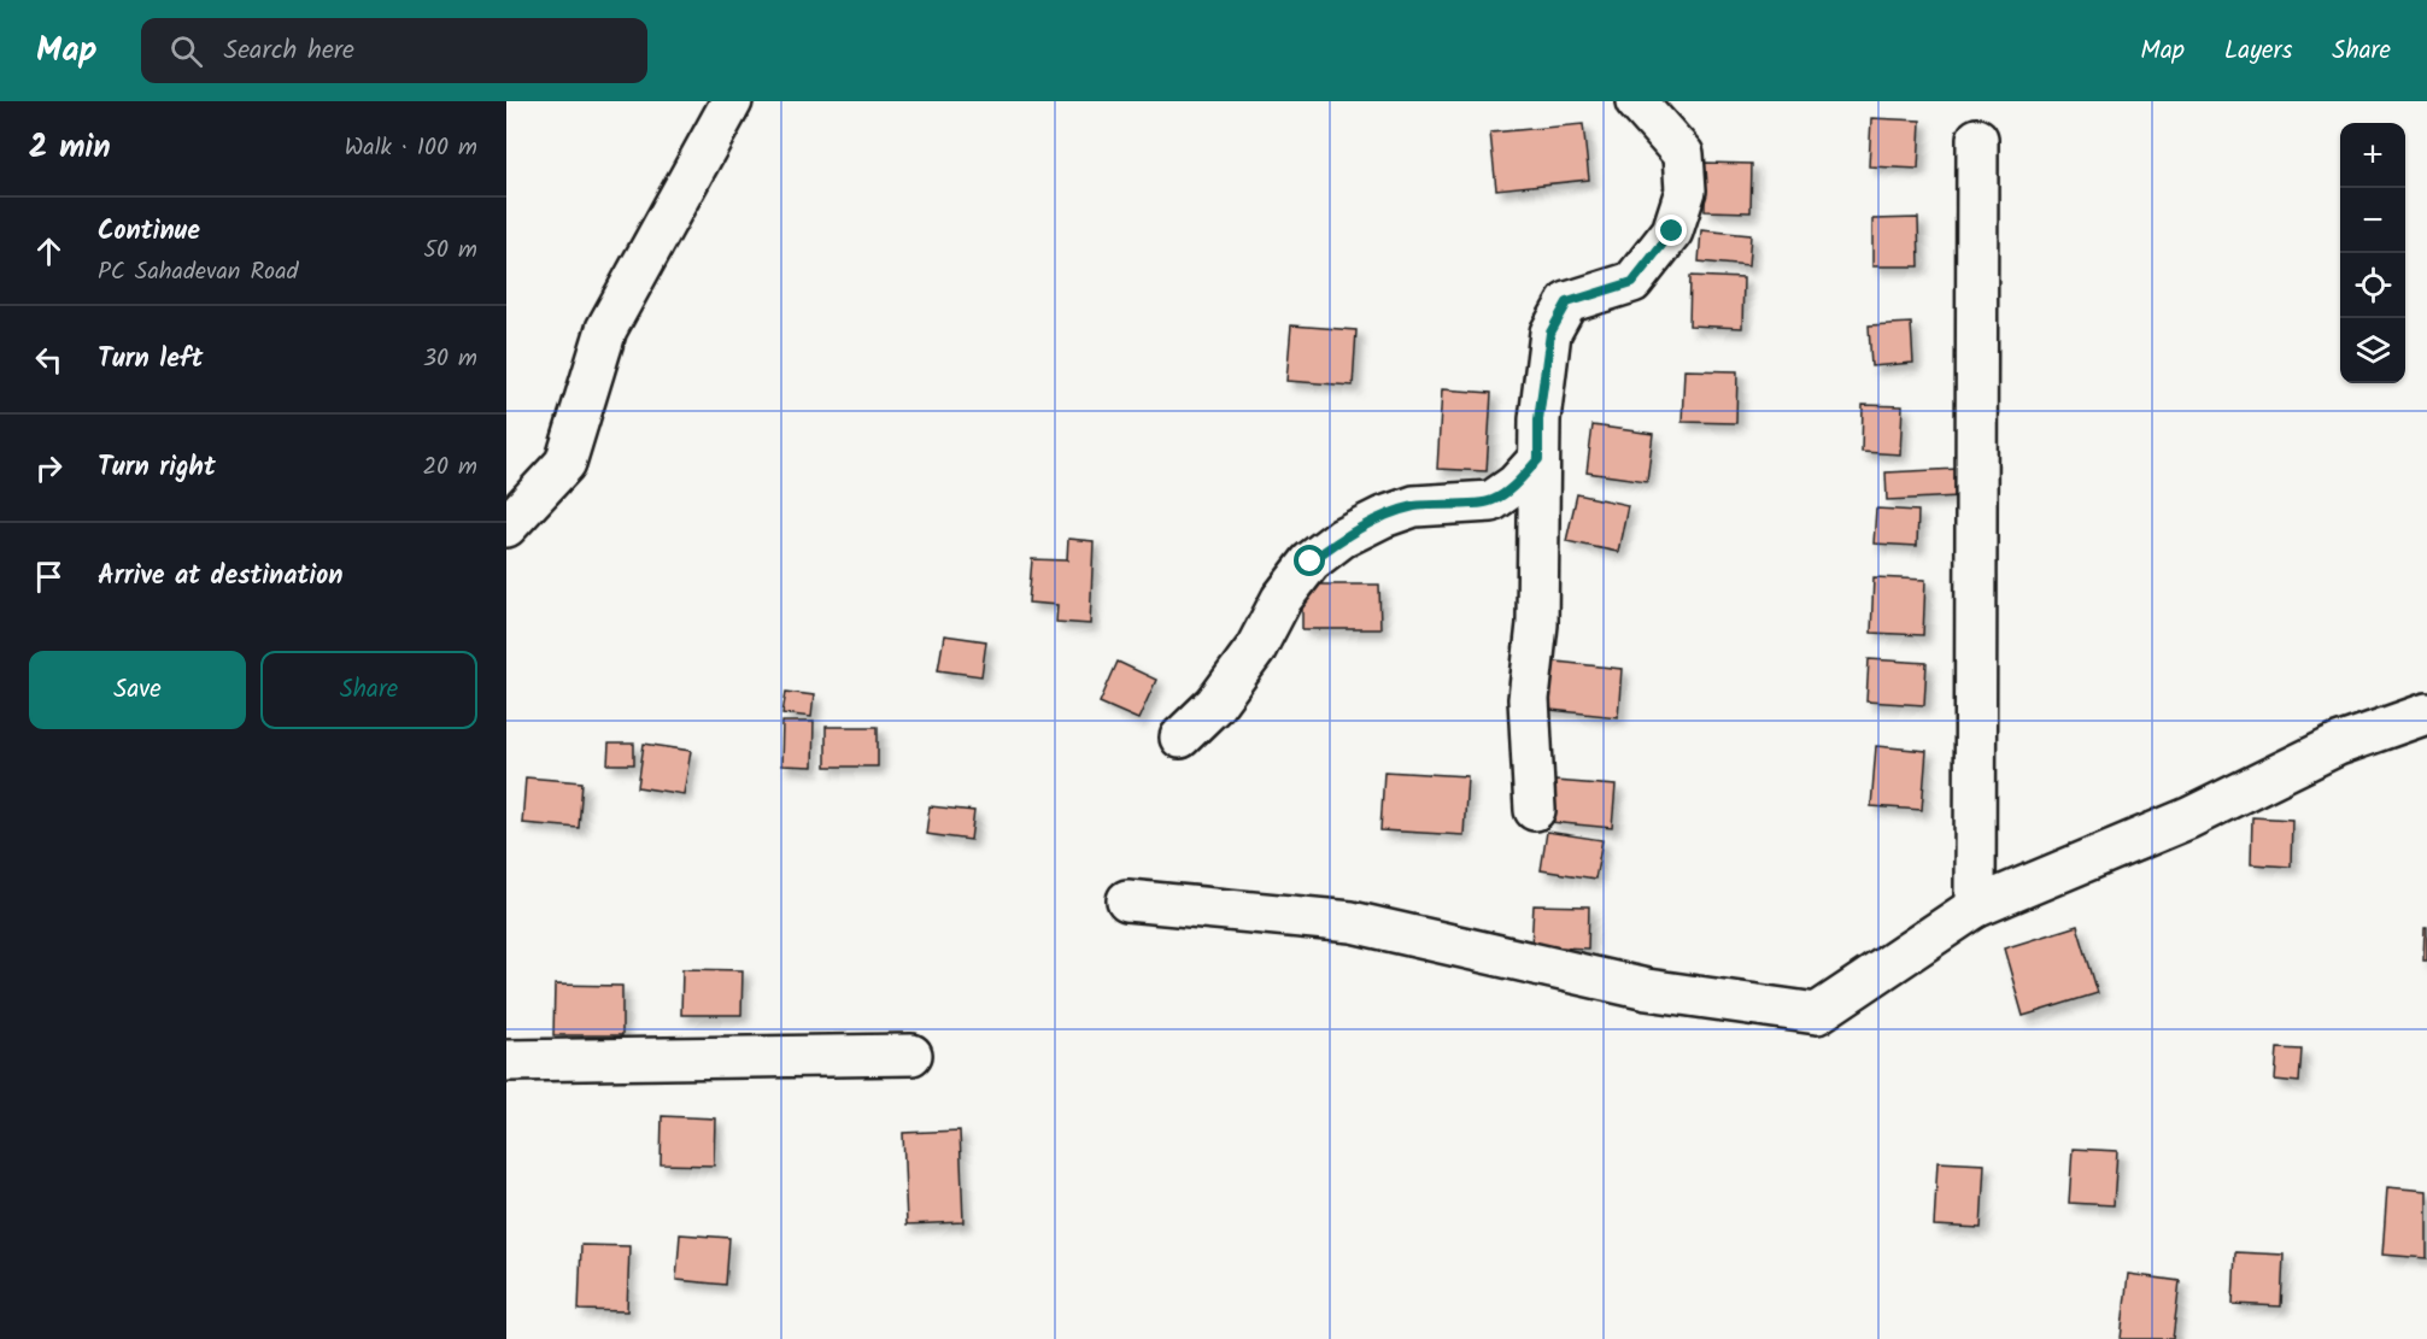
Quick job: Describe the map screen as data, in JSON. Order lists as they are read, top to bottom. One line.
{"page":{"header":"Map","search":"Search here","nav":["Map","Layers","Share"],"heading":["2 min","Walk · 100 m"],"map_buttons":["+","−"],"list":[["Continue","PC Sahadevan Road","50 m"],["Turn left","30 m"],["Turn right","20 m"],"Arrive at destination"],"buttons":["Save","Share"]}}
